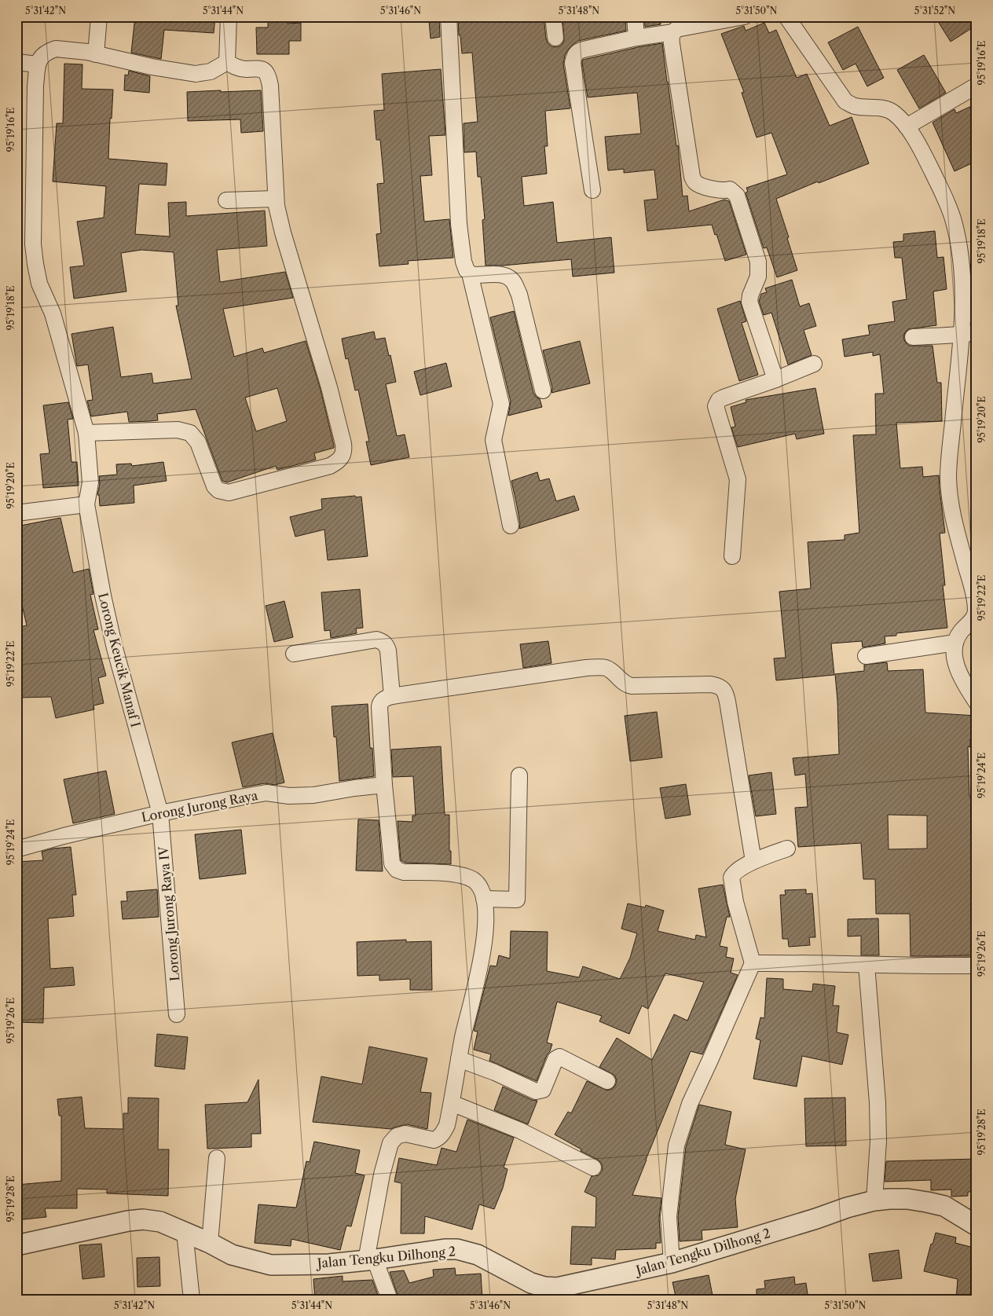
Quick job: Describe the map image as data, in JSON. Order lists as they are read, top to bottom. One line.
{"streets":{"street":["Lorong Keucik Manaf I","Lorong Jurong Raya","Lorong Jurong Raya IV","Jalan Tengku Dilhong 2"]},"crossings":[["Lorong Keucik Manaf I","Lorong Jurong Raya"],["Lorong Keucik Manaf I","Lorong Jurong Raya IV"],["Lorong Jurong Raya","Lorong Jurong Raya IV"]],"coordinates":["5°31'42\"N","5°31'44\"N","5°31'46\"N","5°31'48\"N","5°31'50\"N","5°31'52\"N","95°19'16\"E","95°19'18\"E","95°19'20\"E","95°19'22\"E","95°19'24\"E","95°19'26\"E","95°19'28\"E"]}
